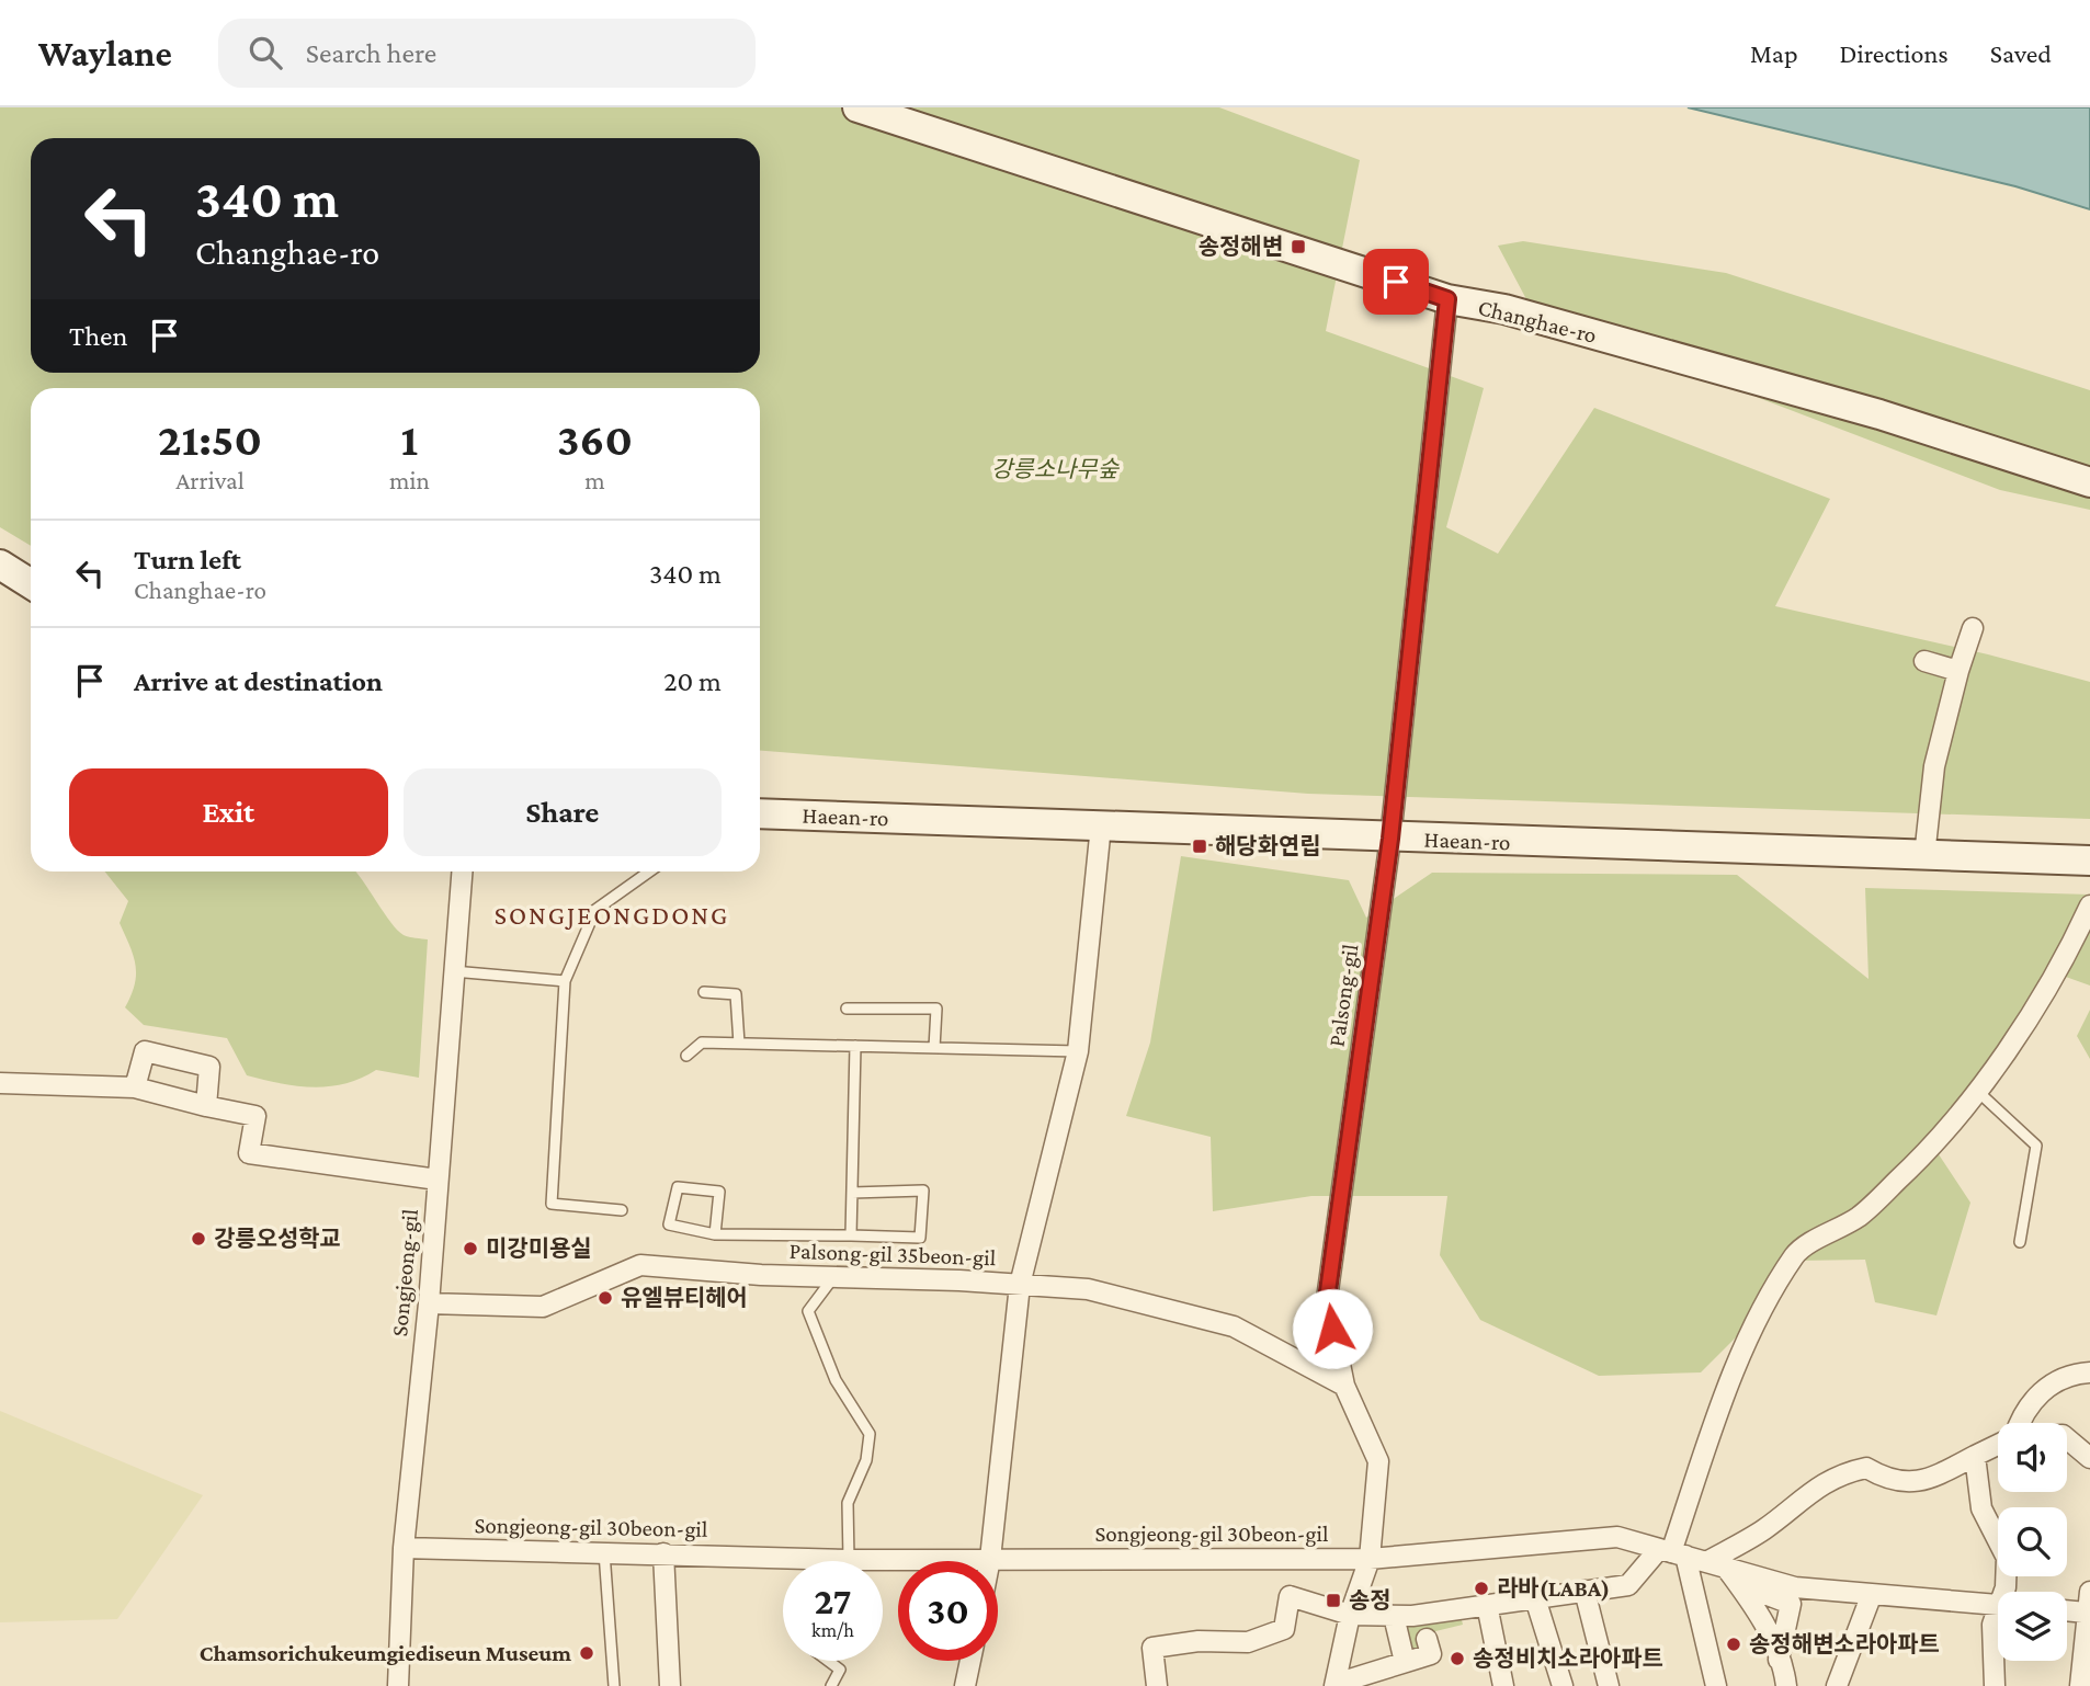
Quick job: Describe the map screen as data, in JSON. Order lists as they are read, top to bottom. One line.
{"streets":{"street":["Changhae-ro","Haean-ro","Palsong-gil","Palsong-gil 35beon-gil","Songjeong-gil","Songjeong-gil 30beon-gil"]},"crossings":[["Changhae-ro","Palsong-gil"],["Haean-ro","Palsong-gil"],["Palsong-gil","Palsong-gil 35beon-gil"],["Palsong-gil","Songjeong-gil 30beon-gil"],["Palsong-gil 35beon-gil","Songjeong-gil"],["Songjeong-gil","Songjeong-gil 30beon-gil"]],"districts":["SONGJEONGDONG"],"parks":["강릉소나무숲"],"places":{"transit":["송정해변","해당화연립","송정"],"other":["강릉오성학교","미강미용실","유엘뷰티헤어","라바(LABA)","송정해변소라아파트","Chamsorichukeumgiediseun Museum","송정비치소라아파트"]},"page":{"header":"Waylane","search":"Search here","nav":["Map","Directions","Saved"],"turn":["340 m","Changhae-ro"],"then":"Then","eta":["21:50","Arrival","1","min","360","m"],"list":[{"name":"Turn left","note":"Changhae-ro","value":"340 m"},{"name":"Arrive at destination","value":"20 m"}],"buttons":["Exit","Share"],"speed":"27 km/h","limit":"30"}}
